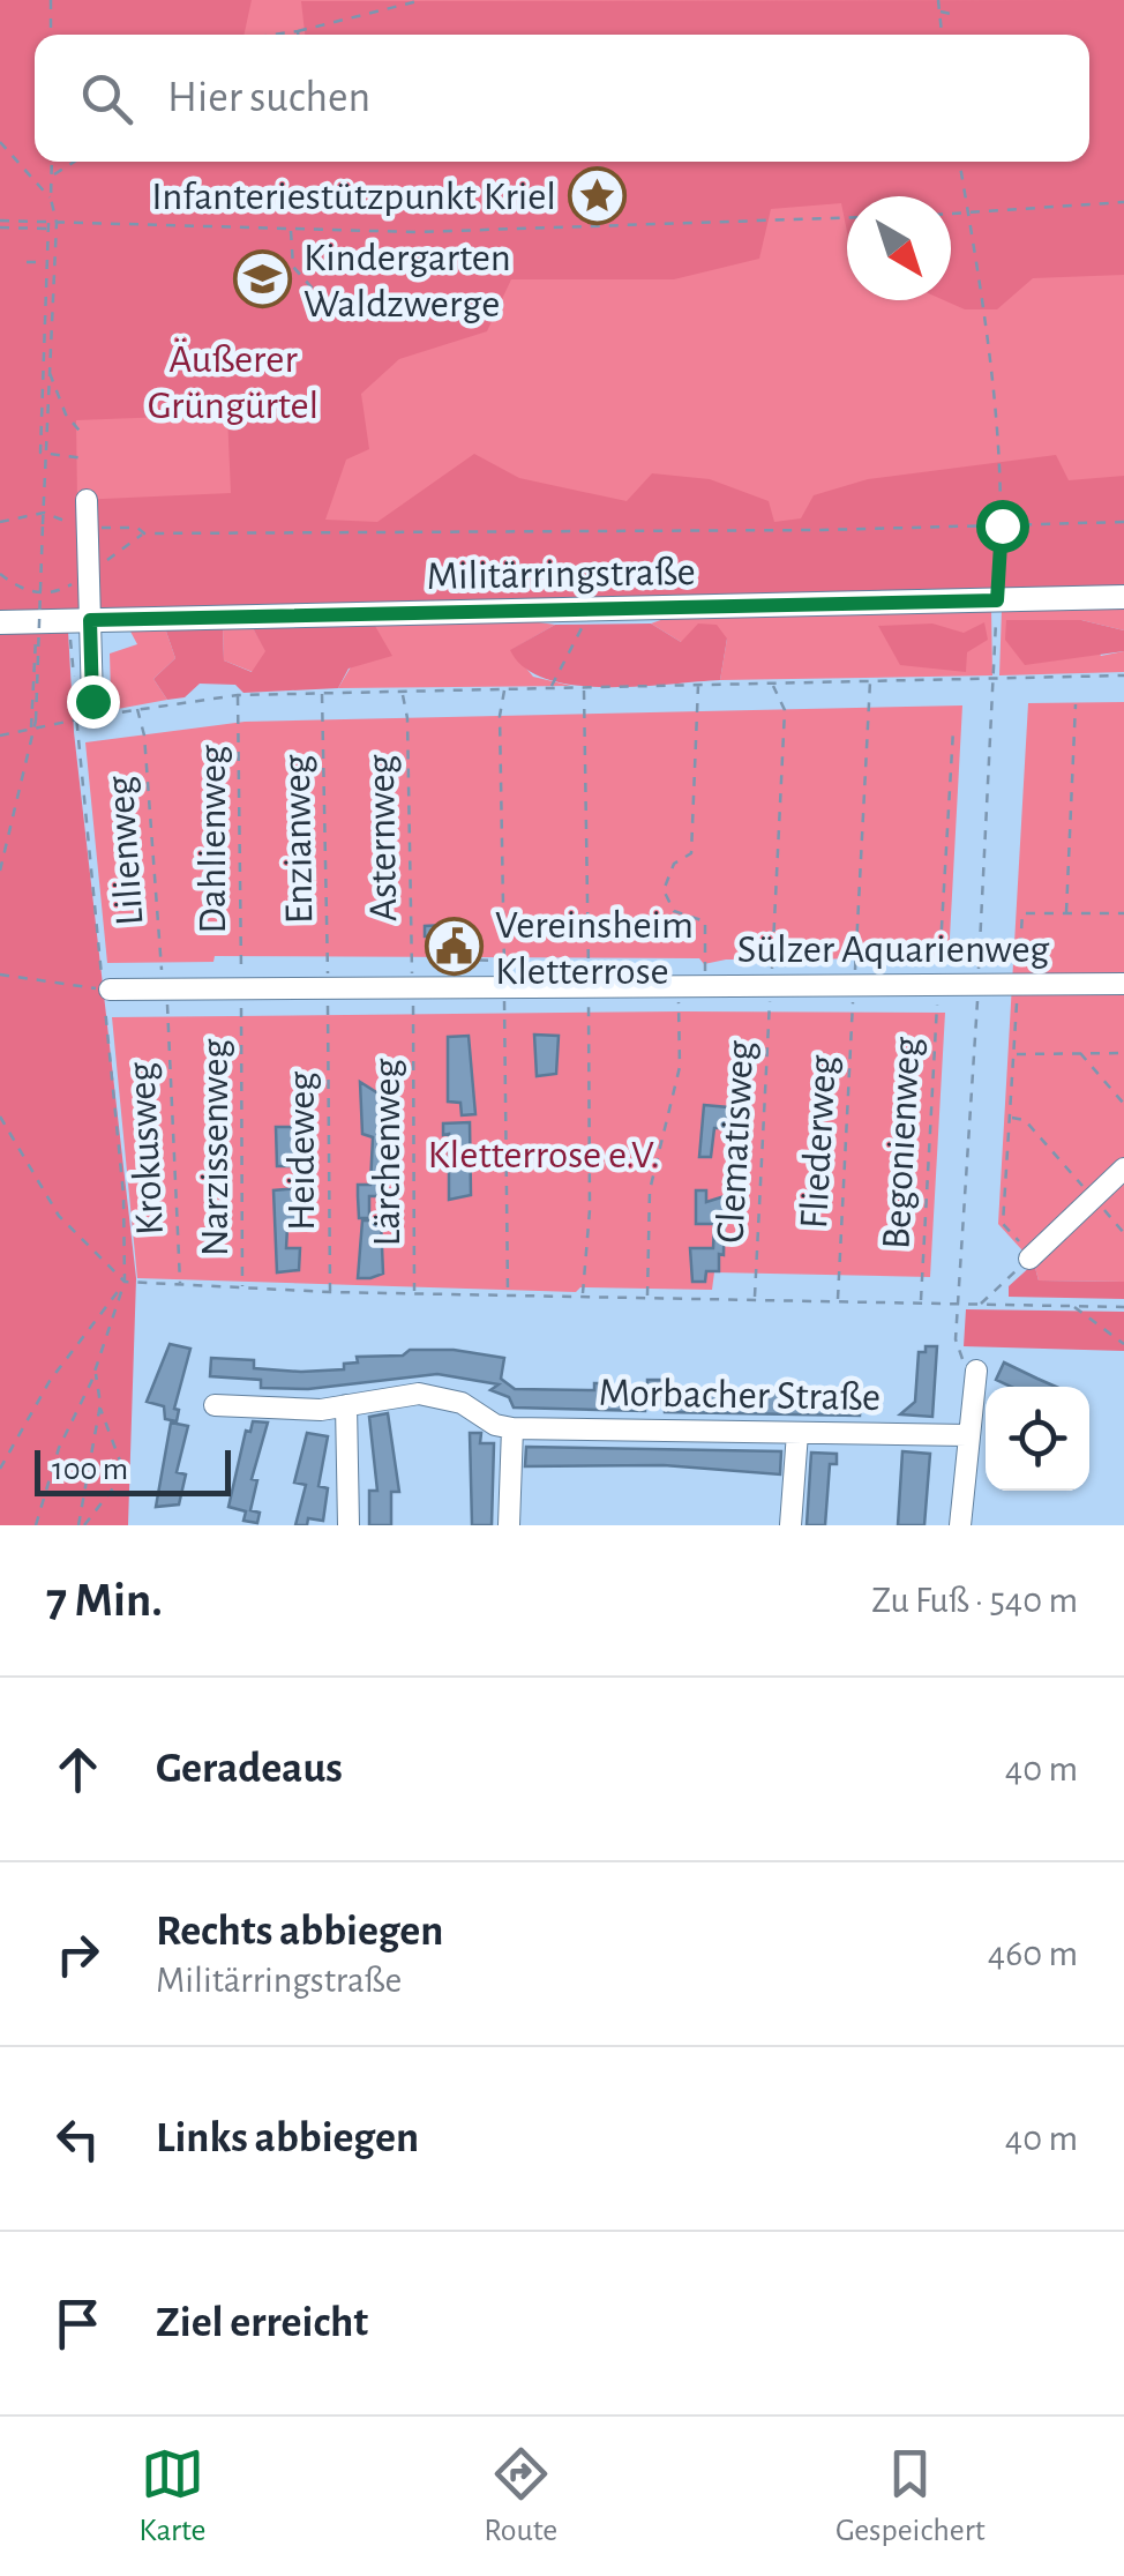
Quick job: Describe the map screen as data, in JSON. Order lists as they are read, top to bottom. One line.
{"streets":{"main road":["Militärringstraße"],"street":["Sülzer Aquarienweg","Morbacher Straße"],"path":["Asternweg","Dahlienweg","Enzianweg","Lilienweg","Clematisweg","Fliederweg","Begonienweg","Narzissenweg","Krokusweg","Heideweg","Lärchenweg"]},"parks":["Äußerer Grüngürtel","Kletterrose e.V."],"places":{"place":["Infanteriestützpunkt Kriel"],"school or university":["Kindergarten Waldzwerge"],"public building":["Vereinsheim Kletterrose"]},"scale_bar":"100 m","north":"bottom right","page":{"search":"Hier suchen","scale":"100 m","heading":["7 Min.","Zu Fuß · 540 m"],"list":[["Geradeaus","40 m"],["Rechts abbiegen","Militärringstraße","460 m"],["Links abbiegen","40 m"],"Ziel erreicht"],"nav":["Karte","Route","Gespeichert"]}}
